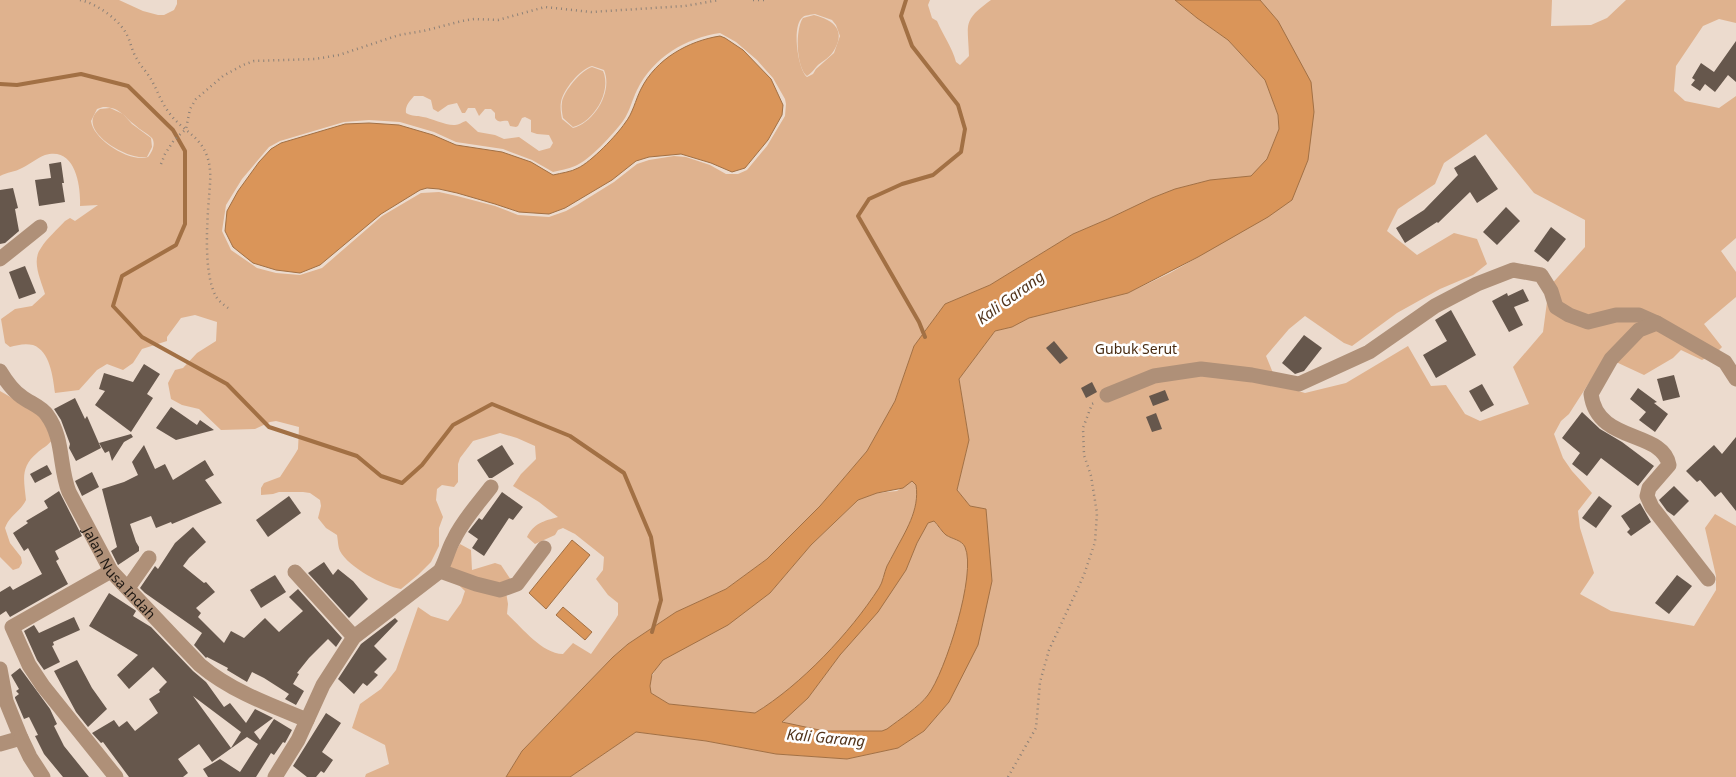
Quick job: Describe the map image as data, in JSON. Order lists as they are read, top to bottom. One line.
{"streets":{"street":["Jalan Nusa Indah"]},"water":["Kali Garang"],"parks":["Gubuk Serut"]}
